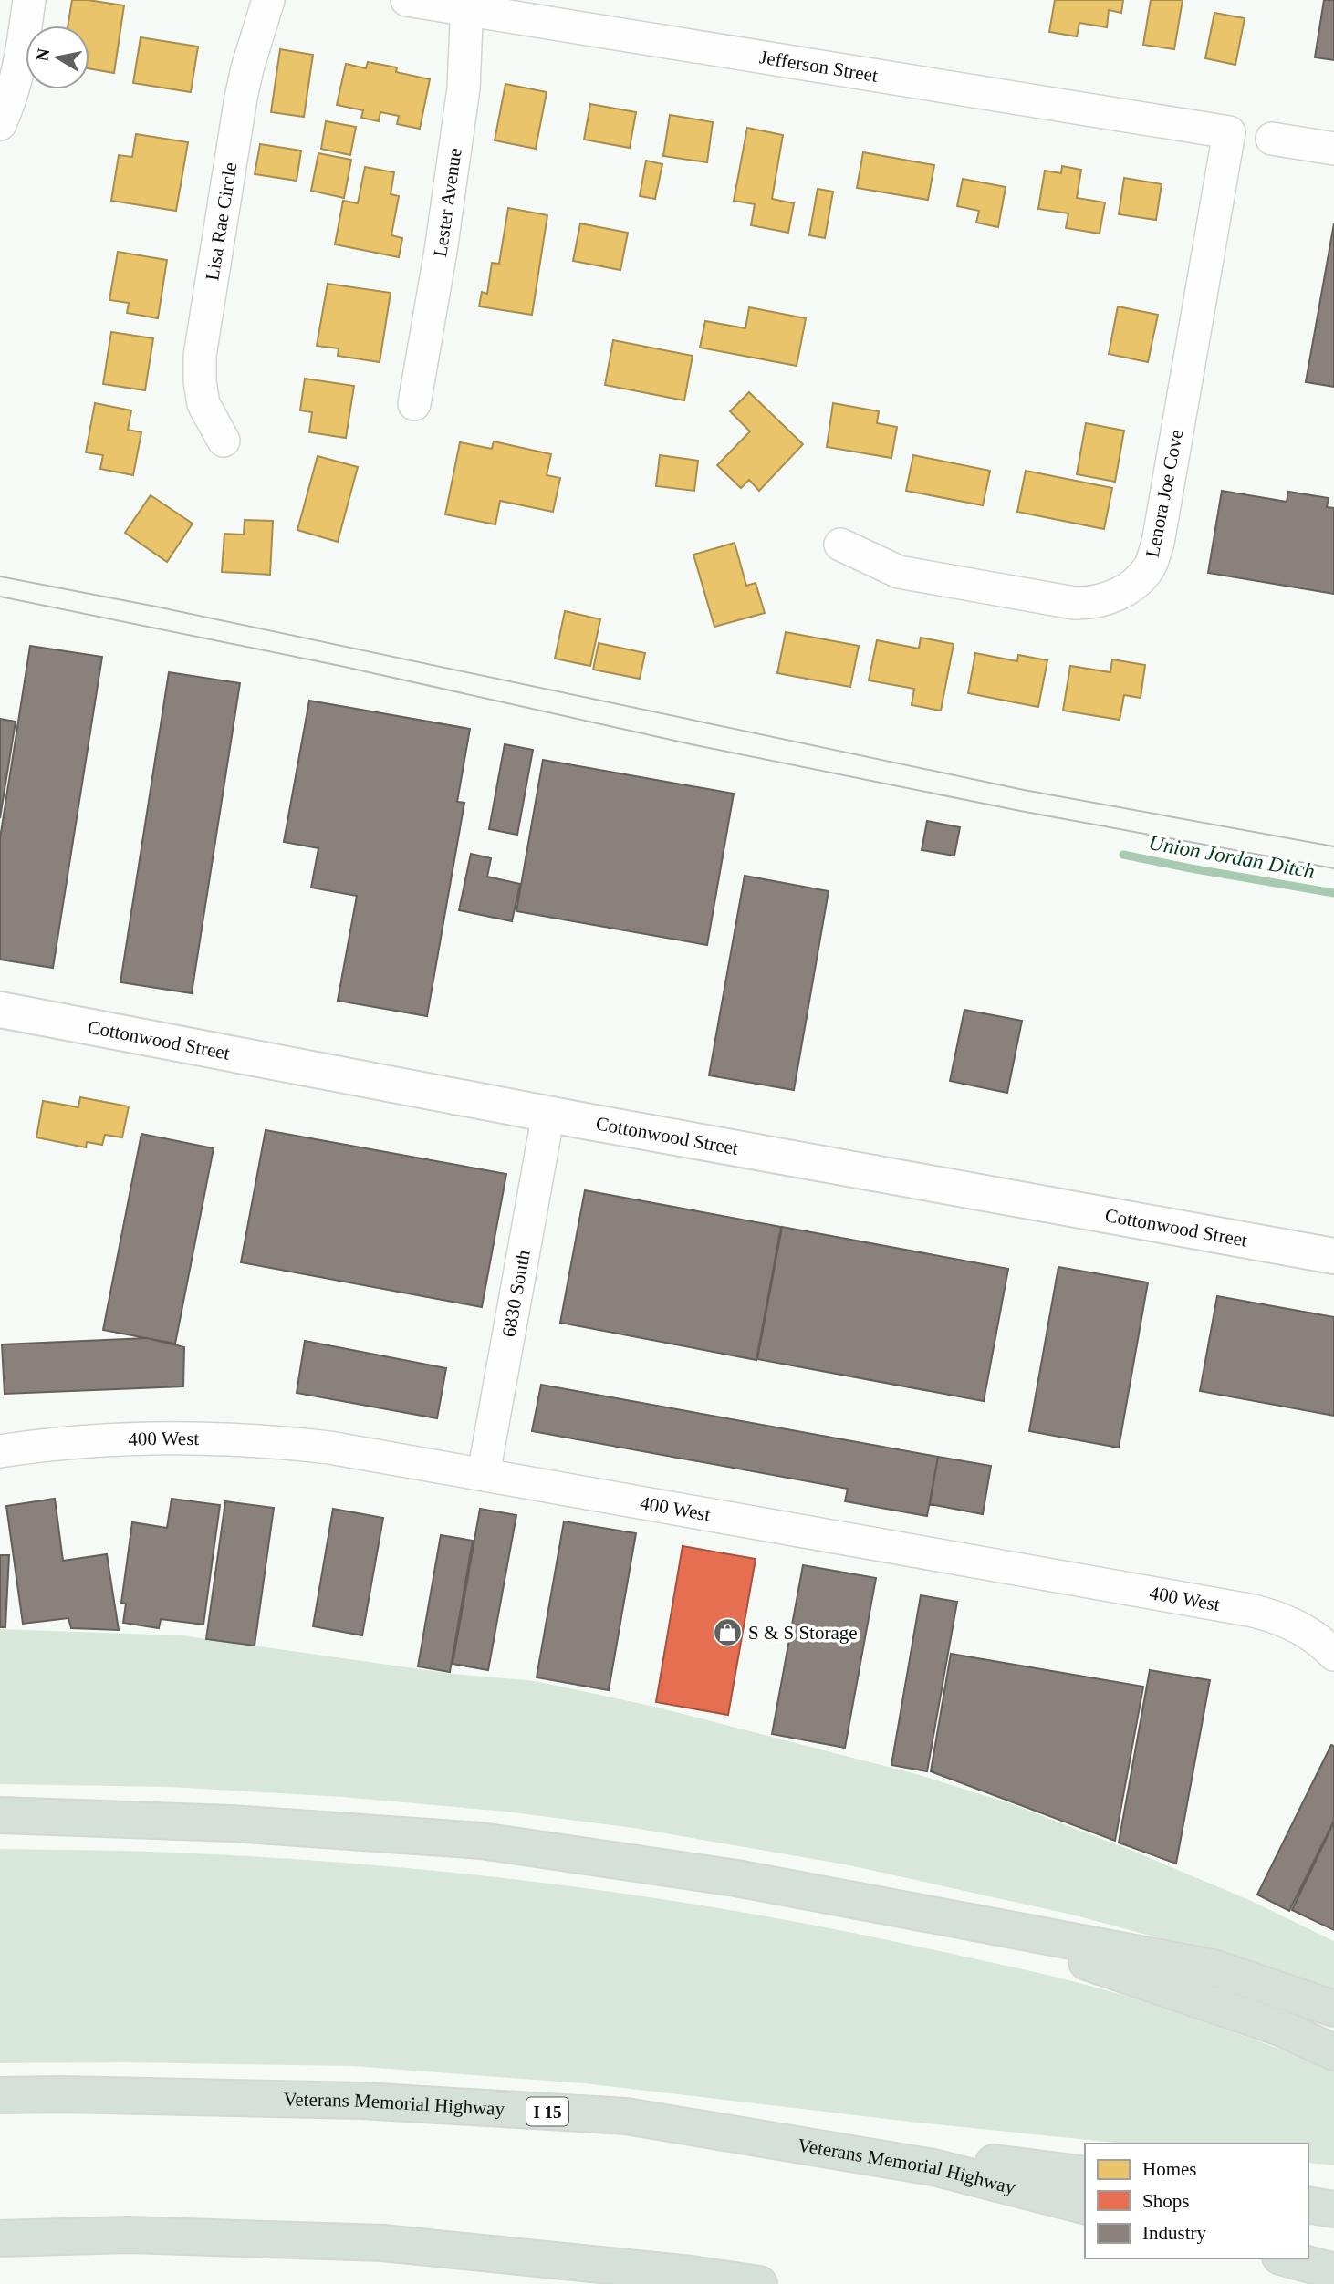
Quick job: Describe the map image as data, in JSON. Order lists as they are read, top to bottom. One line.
{"streets":{"highway":["Veterans Memorial Highway","I 15"],"street":["Jefferson Street","Lester Avenue","Lisa Rae Circle","Lenora Joe Cove","Cottonwood Street","6830 South","400 West"]},"crossings":[["Jefferson Street","Lester Avenue"],["Jefferson Street","Lenora Joe Cove"],["Cottonwood Street","6830 South"],["6830 South","400 West"]],"water":["Union Jordan Ditch"],"places":{"shop":["S & S Storage"]},"legend":["Homes","Shops","Industry"],"north":"left"}
